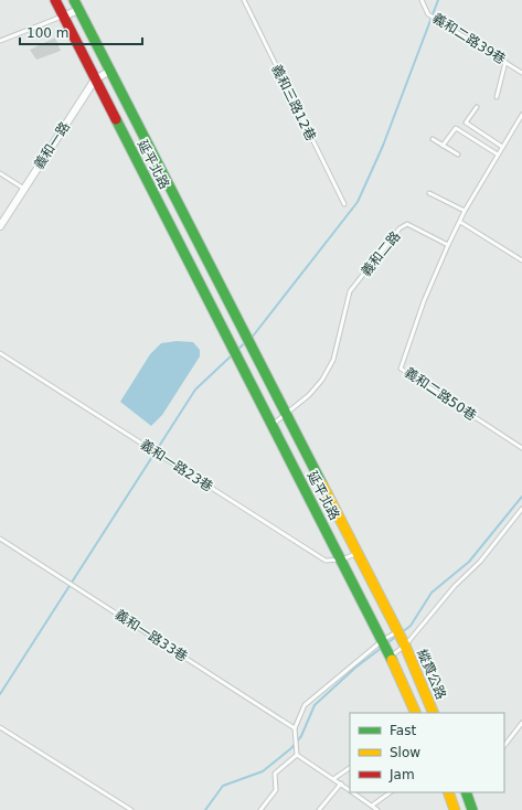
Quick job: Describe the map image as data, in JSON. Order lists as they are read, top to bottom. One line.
{"streets":{"main road":["延平北路","縱貫公路"],"street":["義和一路"],"lane":["義和二路39巷","義和三路12巷","義和二路","義和二路50巷","義和一路23巷","義和一路33巷"]},"crossings":[["義和一路","延平北路"],["延平北路","義和二路"],["延平北路","義和一路23巷"],["延平北路","縱貫公路"],["義和二路","義和二路50巷"]],"legend":["Fast","Slow","Jam"],"scale_bar":"100 m"}
